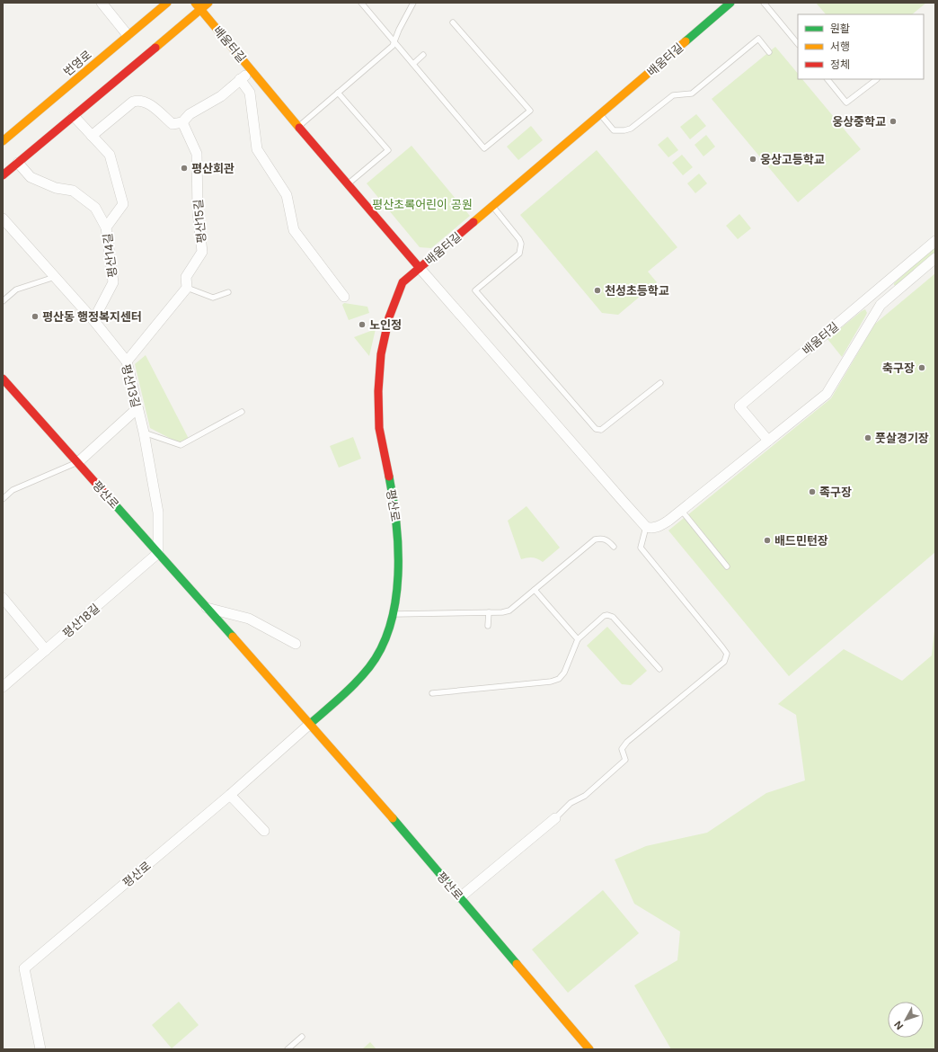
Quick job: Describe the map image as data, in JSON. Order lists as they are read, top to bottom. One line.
{"streets":{"street":["배움터길","번영로","평산15길","평산14길","평산13길","평산로","평산18길"]},"crossings":[["배움터길","평산로"],["평산15길","평산13길"],["평산14길","평산13길"],["평산13길","평산로"],["평산13길","평산18길"],["평산로","평산18길"]],"parks":["평산초록어린이 공원"],"places":["웅상중학교","웅상고등학교","평산회관","천성초등학교","평산동 행정복지센터","노인정","축구장","풋살경기장","족구장","배드민턴장"],"legend":["원활","서행","정체"],"north":"bottom left"}
